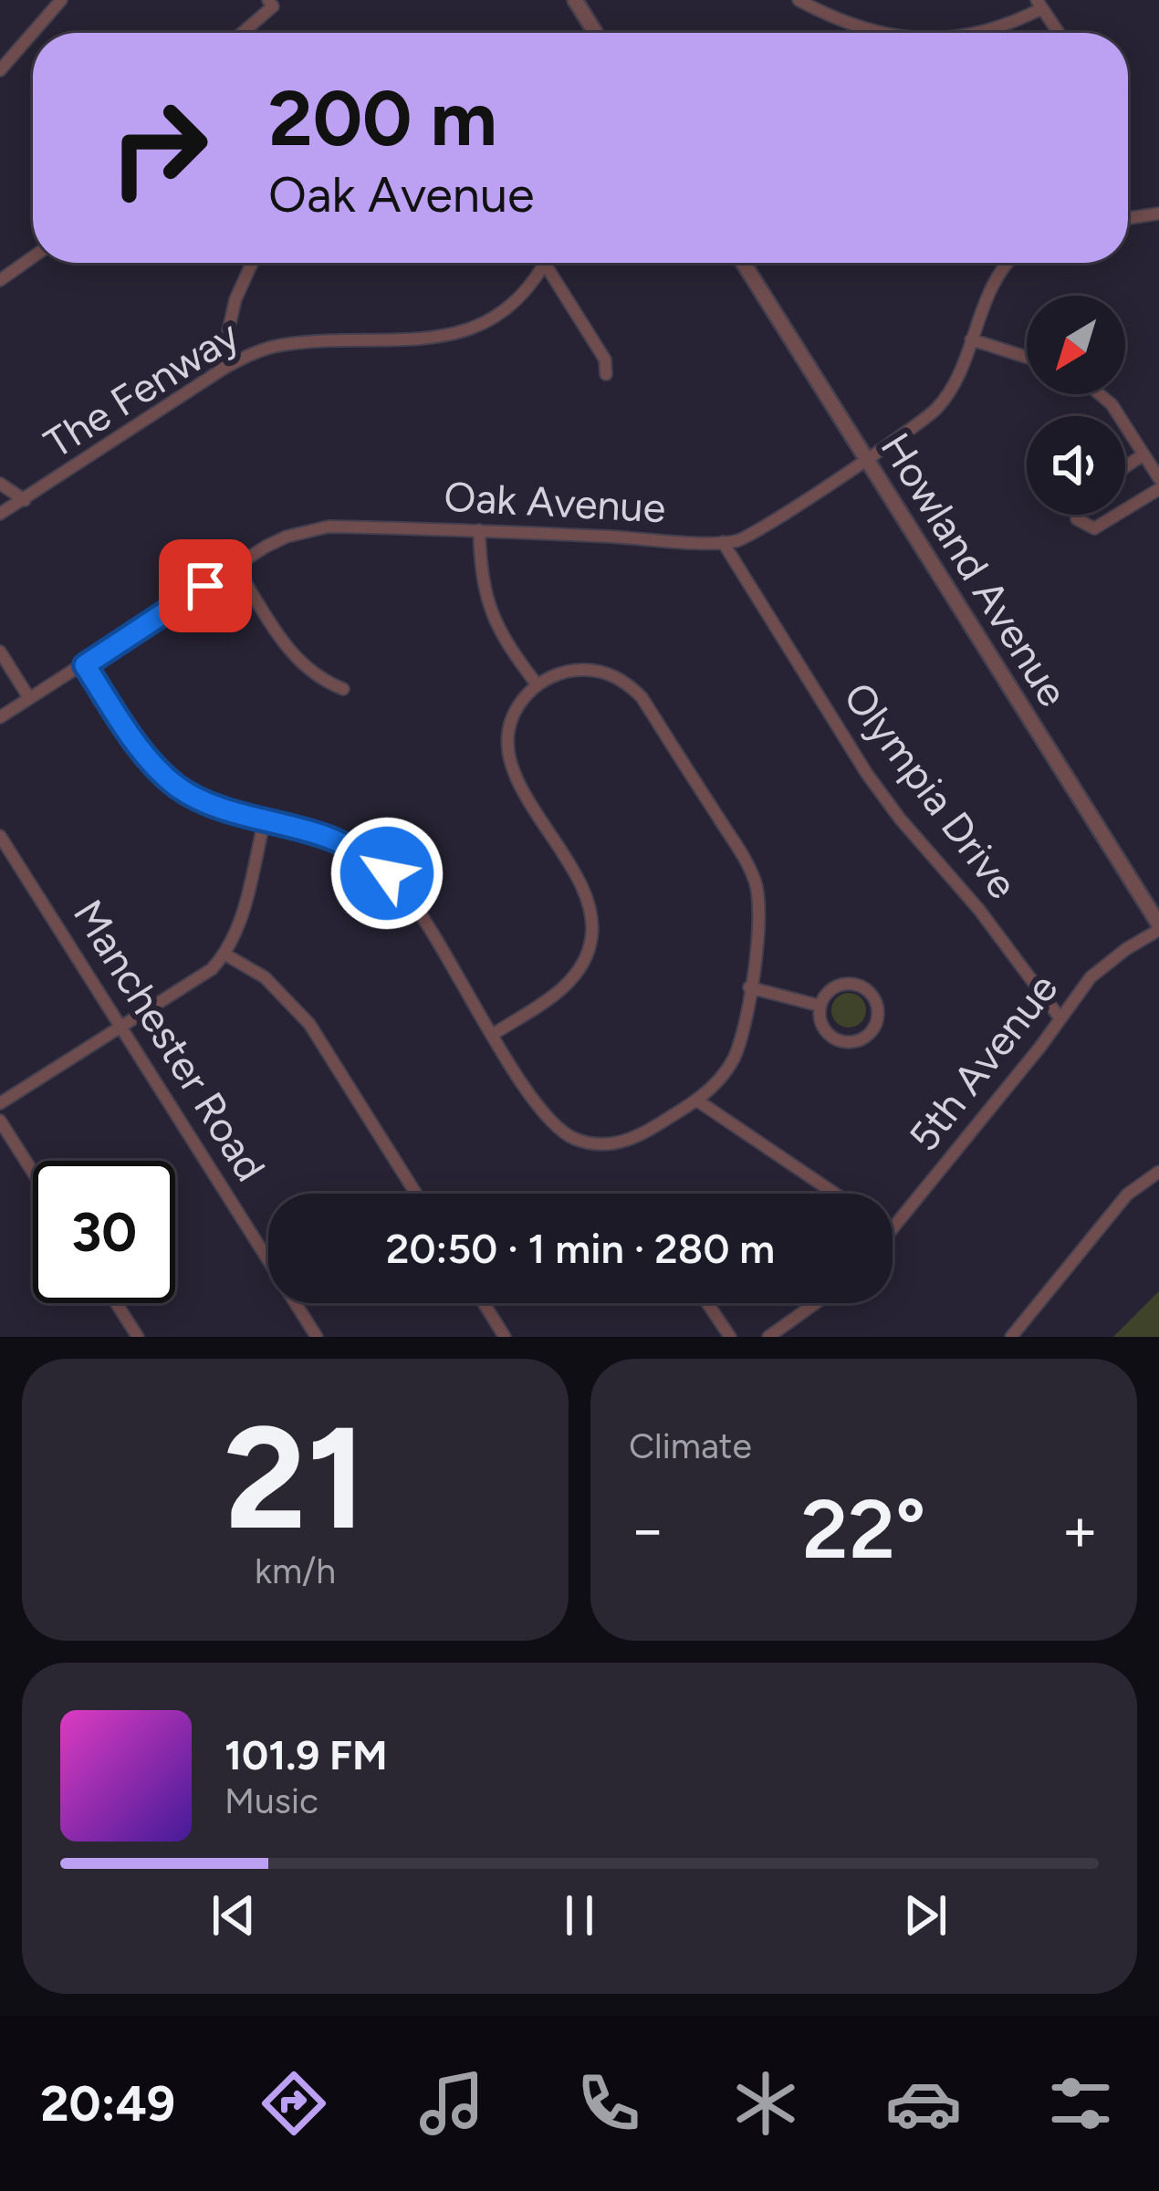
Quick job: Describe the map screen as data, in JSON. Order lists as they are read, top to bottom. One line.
{"streets":{"street":["The Fenway","Oak Avenue","Howland Avenue","Olympia Drive","Manchester Road","5th Avenue"]},"crossings":[["Oak Avenue","Howland Avenue"],["Oak Avenue","Olympia Drive"],["Howland Avenue","5th Avenue"],["Olympia Drive","5th Avenue"]],"north":"bottom left","page":{"turn":["200 m","Oak Avenue"],"limit":"30","trip":"20:50 · 1 min · 280 m","tile":[["21","km/h"],"Climate"],"heat":["−","22°","+"],"song":["101.9 FM","Music"],"tabs":"20:49"}}
